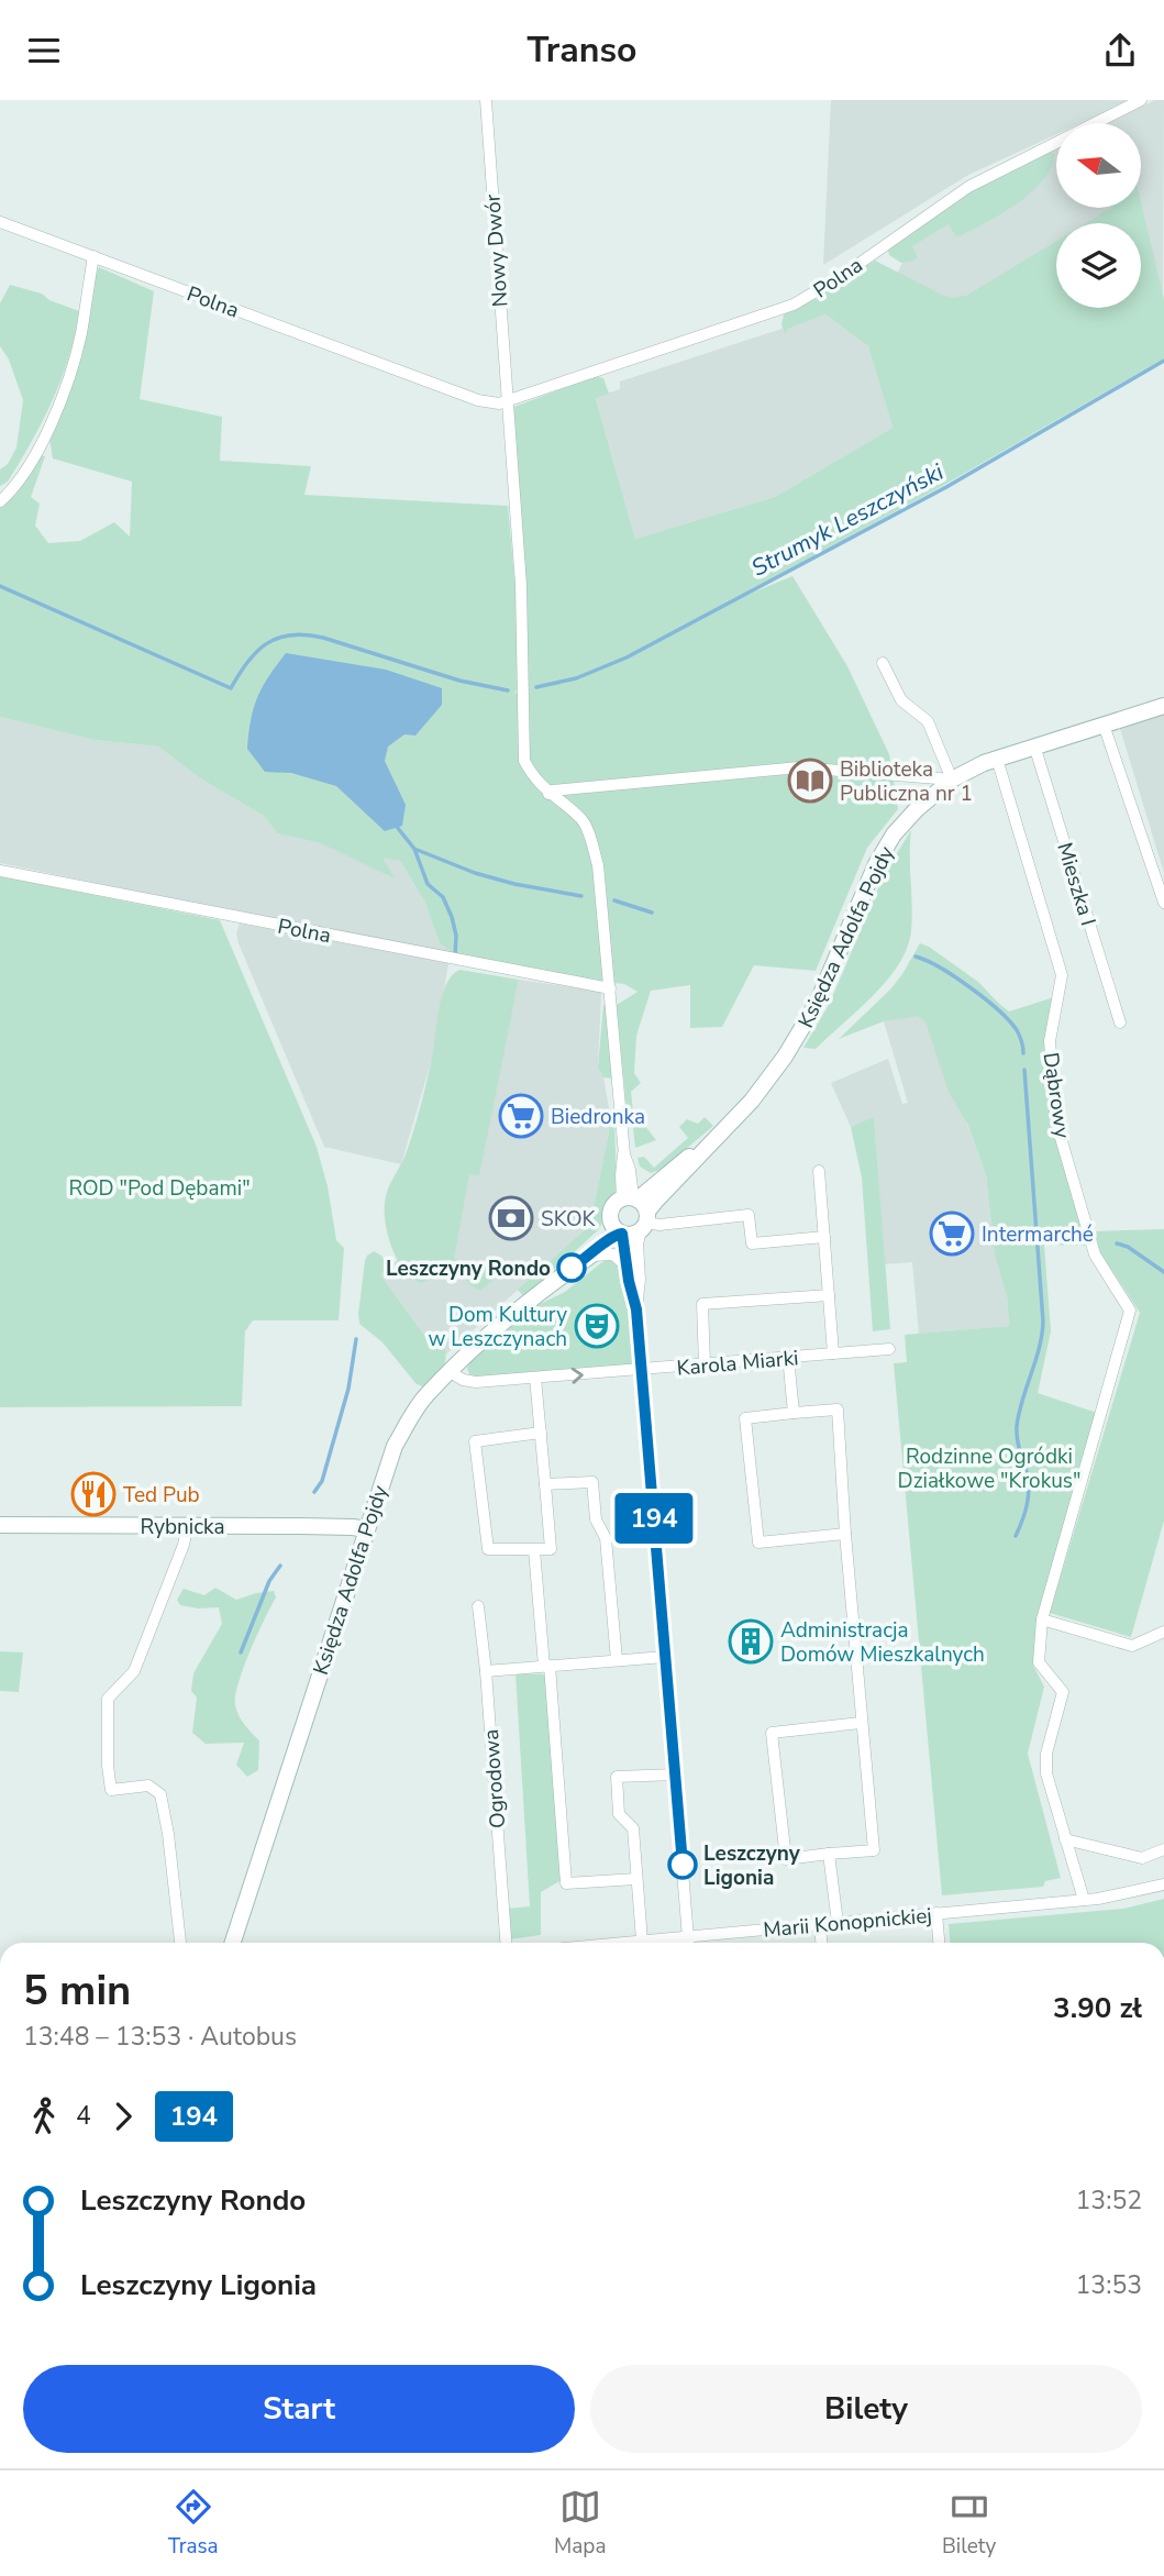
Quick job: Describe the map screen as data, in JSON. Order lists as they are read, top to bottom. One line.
{"streets":{"street":["Nowy Dwór","Polna","Mieszka I","Księdza Adolfa Pojdy","Dąbrowy","Karola Miarki","Rybnicka","Ogrodowa","Marii Konopnickiej"]},"crossings":[["Nowy Dwór","Polna"],["Mieszka I","Księdza Adolfa Pojdy"],["Księdza Adolfa Pojdy","Dąbrowy"],["Księdza Adolfa Pojdy","Karola Miarki"],["Księdza Adolfa Pojdy","Rybnicka"]],"water":["Strumyk Leszczyński"],"parks":["ROD \"Pod Dębami\"","Rodzinne Ogródki Działkowe \"Krokus\""],"places":{"library":["Biblioteka Publiczna nr 1"],"supermarket":["Biedronka","Intermarché"],"bank":["SKOK"],"other":["Leszczyny Rondo","Leszczyny Ligonia"],"theatre":["Dom Kultury w Leszczynach"],"restaurant":["Ted Pub"],"building":["Administracja Domów Mieszkalnych"]},"lines":["bus line 194"],"north":"left","page":{"header":"Transo","on_map":"194","heading":["5 min","13:48 – 13:53 · Autobus","3.90 zł"],"legs":["4","194"],"list":[{"name":"Leszczyny Rondo","value":"13:52"},{"name":"Leszczyny Ligonia","value":"13:53"}],"buttons":["Start","Bilety"],"tabs":["Trasa","Mapa","Bilety"]}}
